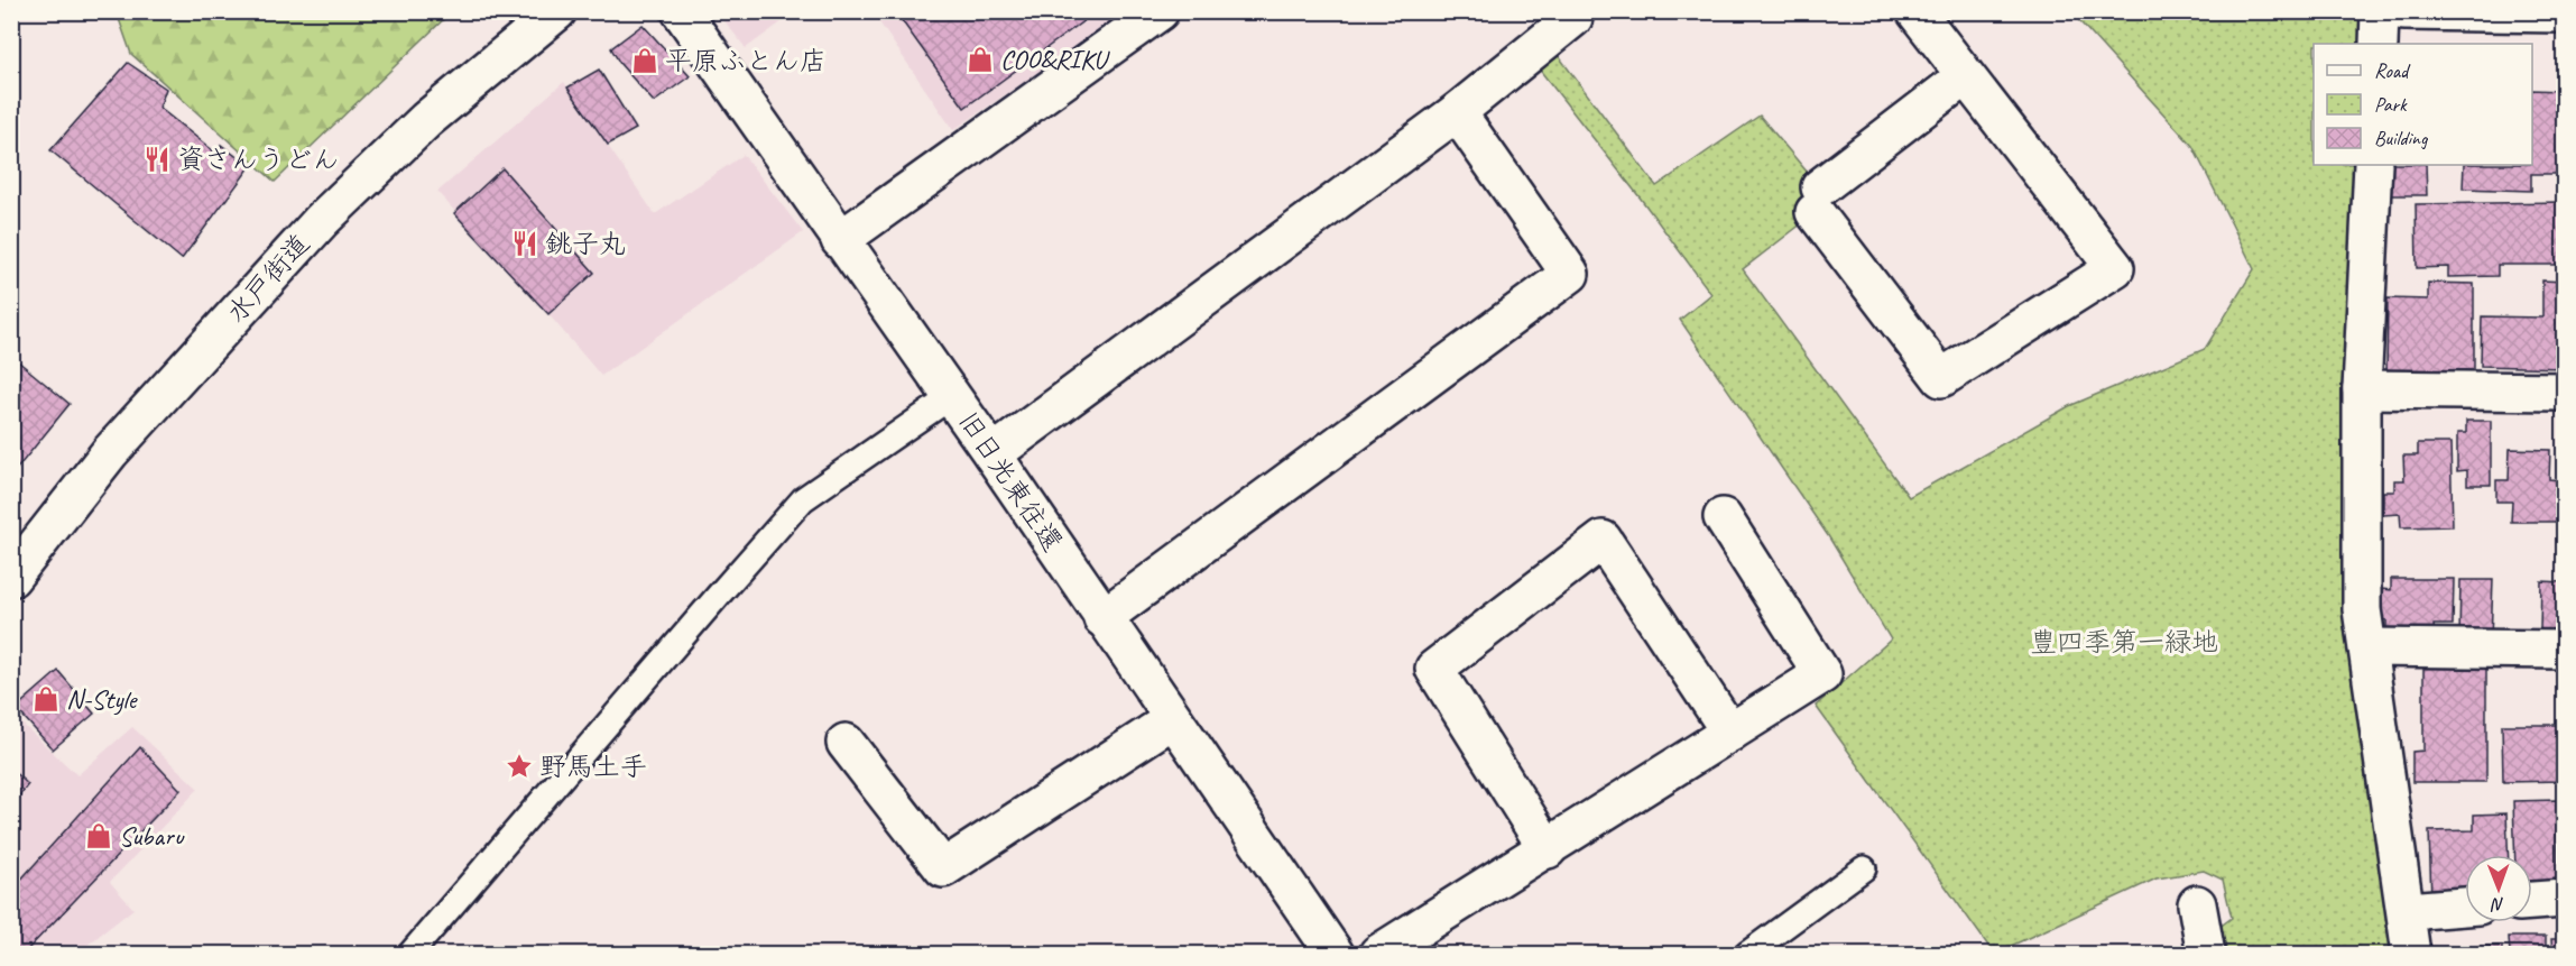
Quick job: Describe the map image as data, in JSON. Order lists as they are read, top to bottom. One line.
{"streets":{"main road":["水戸街道","旧日光東往還"]},"parks":["豊四季第一緑地"],"places":{"shop":["COO&RIKU","平原ふとん店","N-Style","Subaru"],"restaurant":["資さんうどん","銚子丸"],"place":["野馬土手"]},"legend":["Road","Park","Building"],"north":"bottom"}
